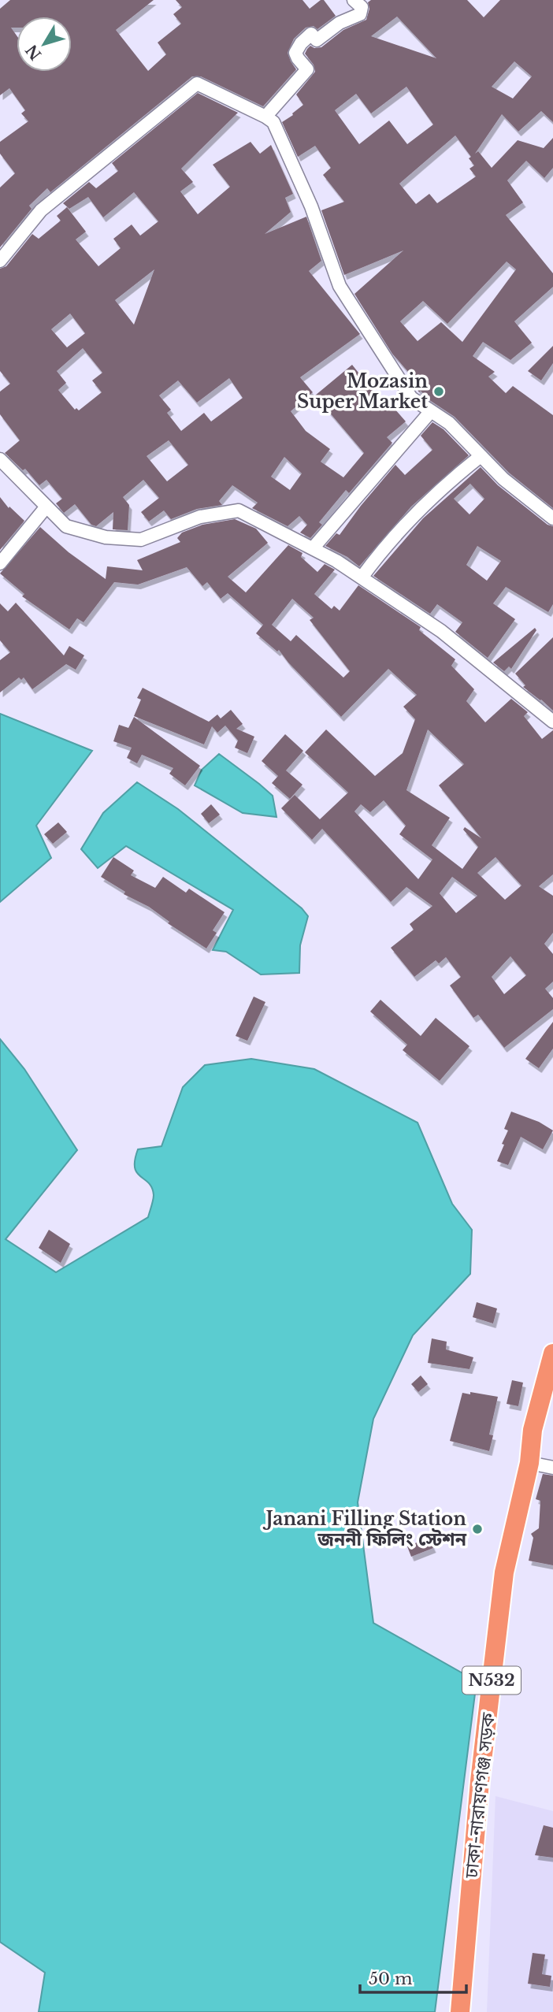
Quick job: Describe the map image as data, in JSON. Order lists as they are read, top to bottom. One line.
{"streets":{"highway":["N532","ঢাকা-নারায়ণগঞ্জ সড়ক"]},"places":["Mozasin Super Market","Janani Filling Station জননী ফিলিং স্টেশন"],"scale_bar":"50 m","north":"bottom left"}
